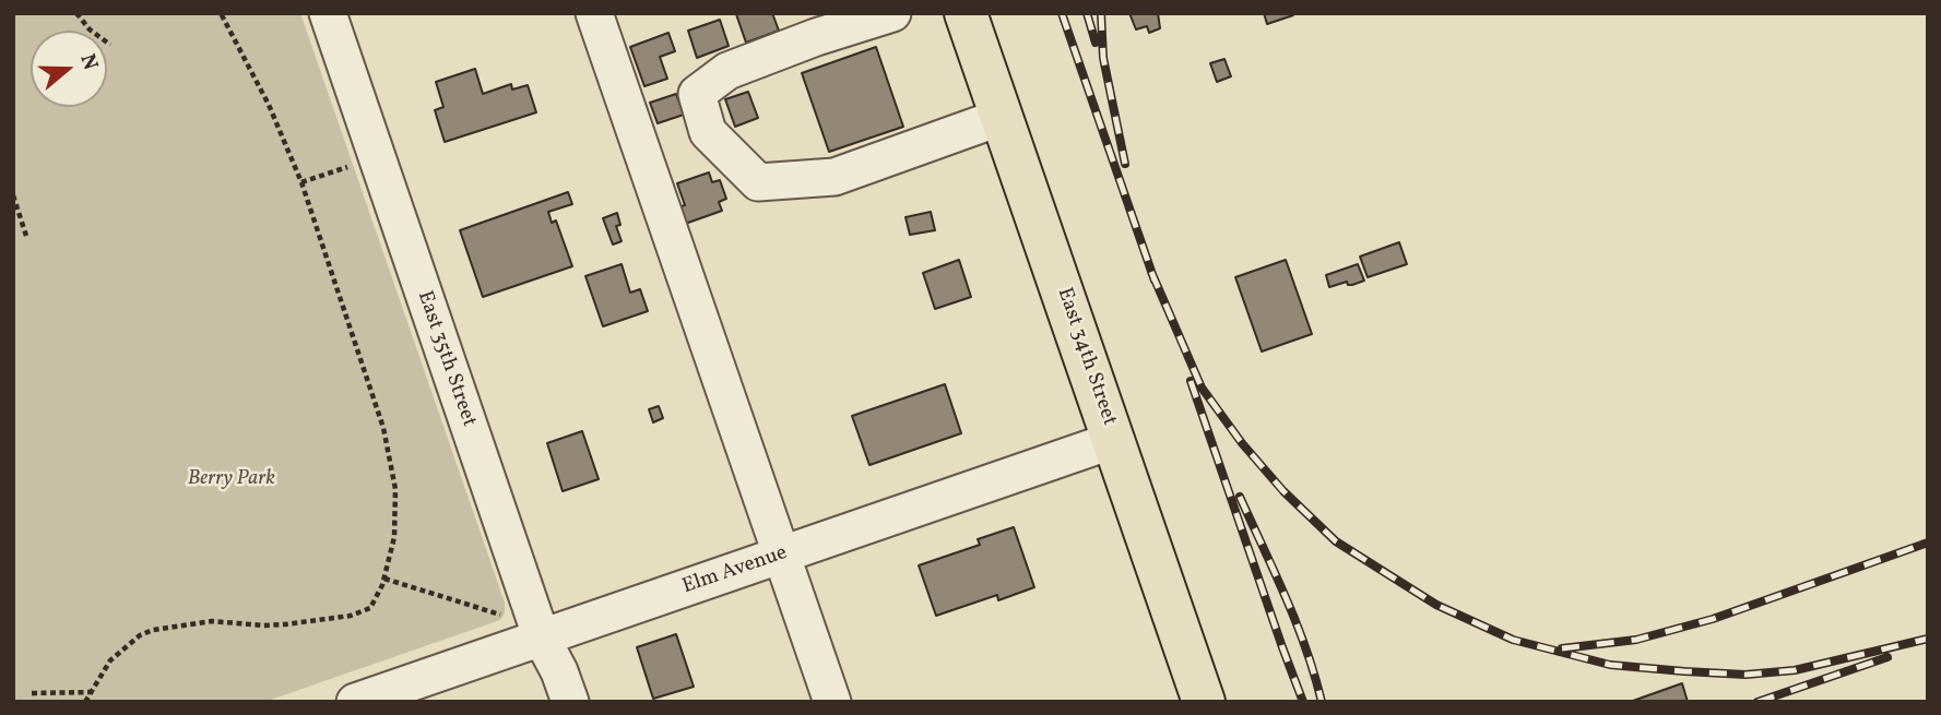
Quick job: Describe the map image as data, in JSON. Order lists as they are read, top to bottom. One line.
{"streets":{"main road":["East 34th Street"],"street":["East 35th Street","Elm Avenue"]},"crossings":[["East 34th Street","Elm Avenue"],["East 35th Street","Elm Avenue"]],"parks":["Berry Park"],"north":"right"}
